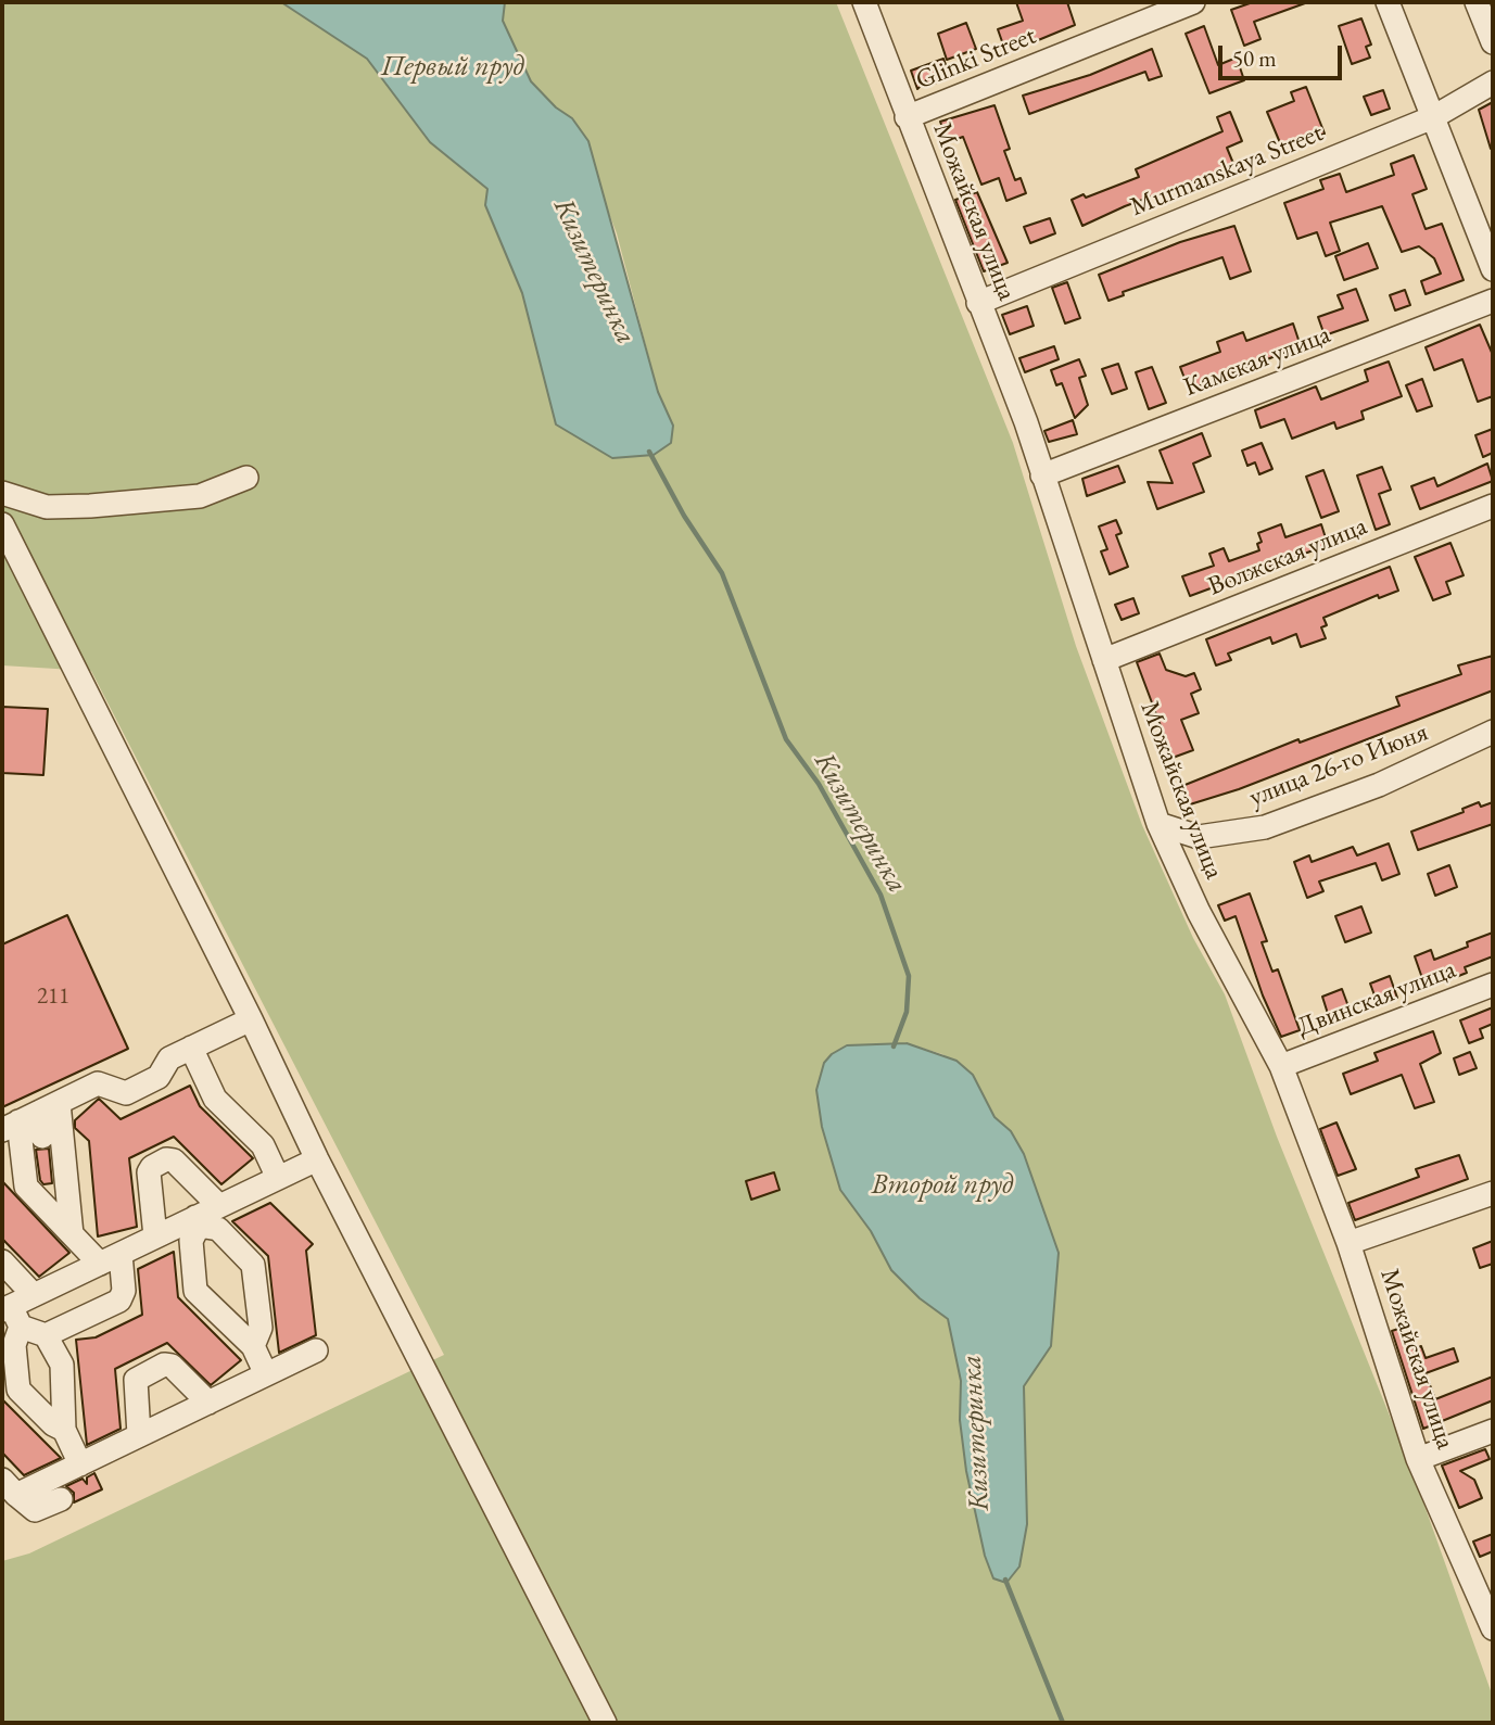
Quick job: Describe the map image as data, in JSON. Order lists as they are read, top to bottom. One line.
{"streets":{"street":["Glinki Street","Murmanskaya Street","Можайская улица","Камская улица","Волжская улица","улица 26-го Июня","Двинская улица"]},"crossings":[["Glinki Street","Можайская улица"],["Murmanskaya Street","Можайская улица"],["Можайская улица","Камская улица"],["Можайская улица","Волжская улица"],["Можайская улица","улица 26-го Июня"],["Можайская улица","Двинская улица"]],"water":["Первый пруд","Кизитеринка","Второй пруд"],"house_numbers":["211"],"scale_bar":"50 m"}
